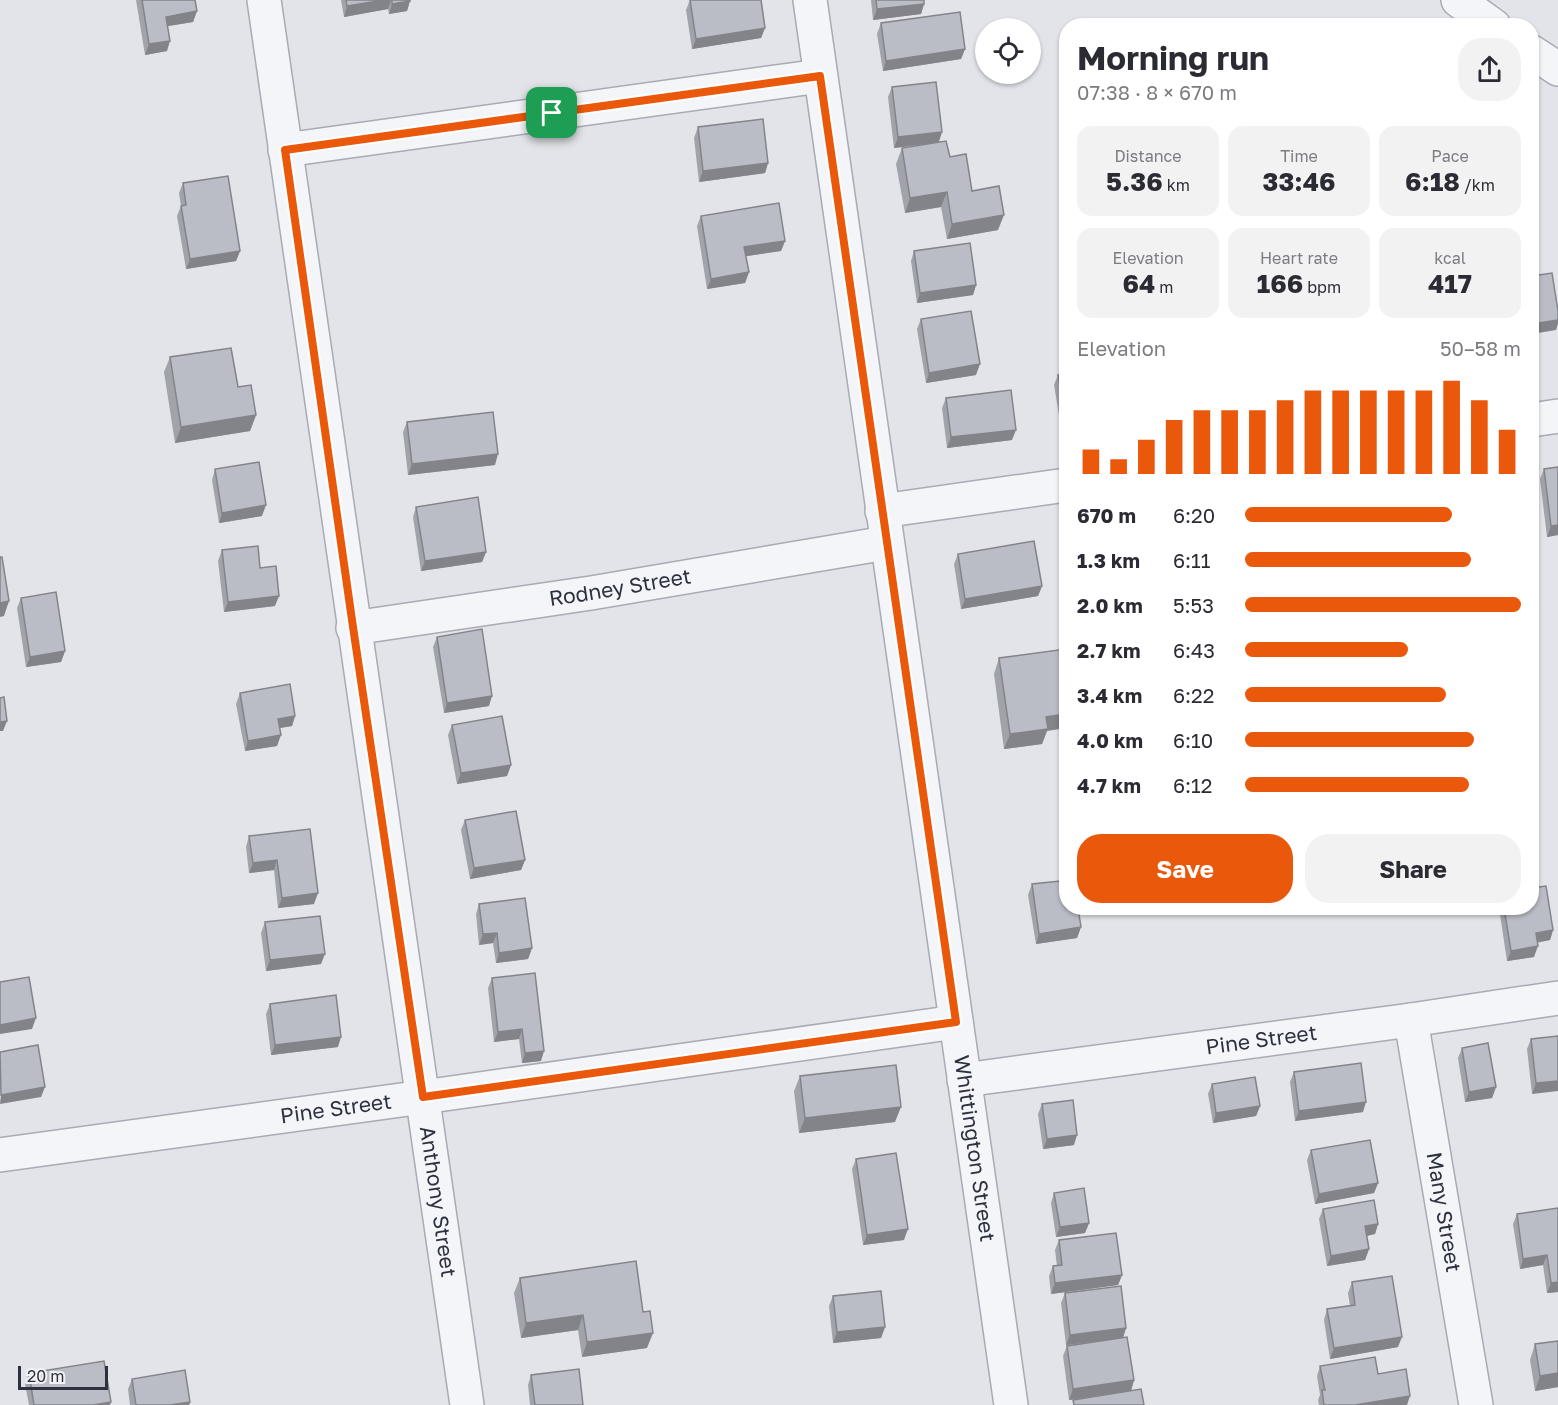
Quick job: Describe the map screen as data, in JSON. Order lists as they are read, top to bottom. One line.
{"streets":{"street":["Rodney Street","Pine Street","Whittington Street","Anthony Street","Many Street"]},"crossings":[["Rodney Street","Whittington Street"],["Rodney Street","Anthony Street"],["Pine Street","Whittington Street"],["Pine Street","Anthony Street"],["Pine Street","Many Street"]],"scale_bar":"20 m","page":{"heading":["Morning run","07:38 · 8 × 670 m"],"stats":[["Distance","5.36 km"],["Time","33:46"],["Pace","6:18 /km"],["Elevation","64 m"],["Heart rate","166 bpm"],["kcal","417"]],"chart":["Elevation","50–58 m"],"list":[{"name":"670 m","note":"6:20"},{"name":"1.3 km","note":"6:11"},{"name":"2.0 km","note":"5:53"},{"name":"2.7 km","note":"6:43"},{"name":"3.4 km","note":"6:22"},{"name":"4.0 km","note":"6:10"},{"name":"4.7 km","note":"6:12"}],"buttons":["Save","Share"],"scale":"20 m"}}
